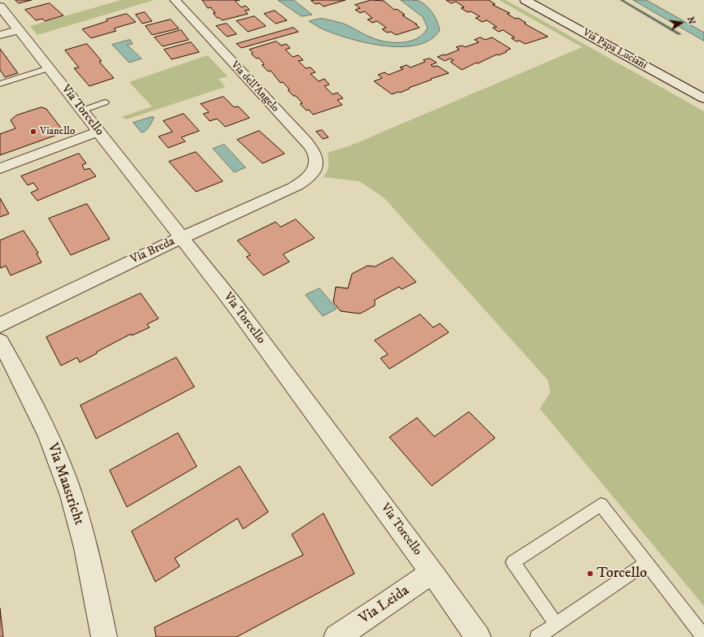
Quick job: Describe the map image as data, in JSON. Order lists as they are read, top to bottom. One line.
{"streets":{"street":["Via Papa Luciani","Via dell'Angelo","Via Torcello","Via Breda","Via Maastricht","Via Leida"]},"crossings":[["Via dell'Angelo","Via Breda"],["Via Torcello","Via Breda"],["Via Torcello","Via Leida"]],"places":["Vianello","Torcello"],"north":"right"}
